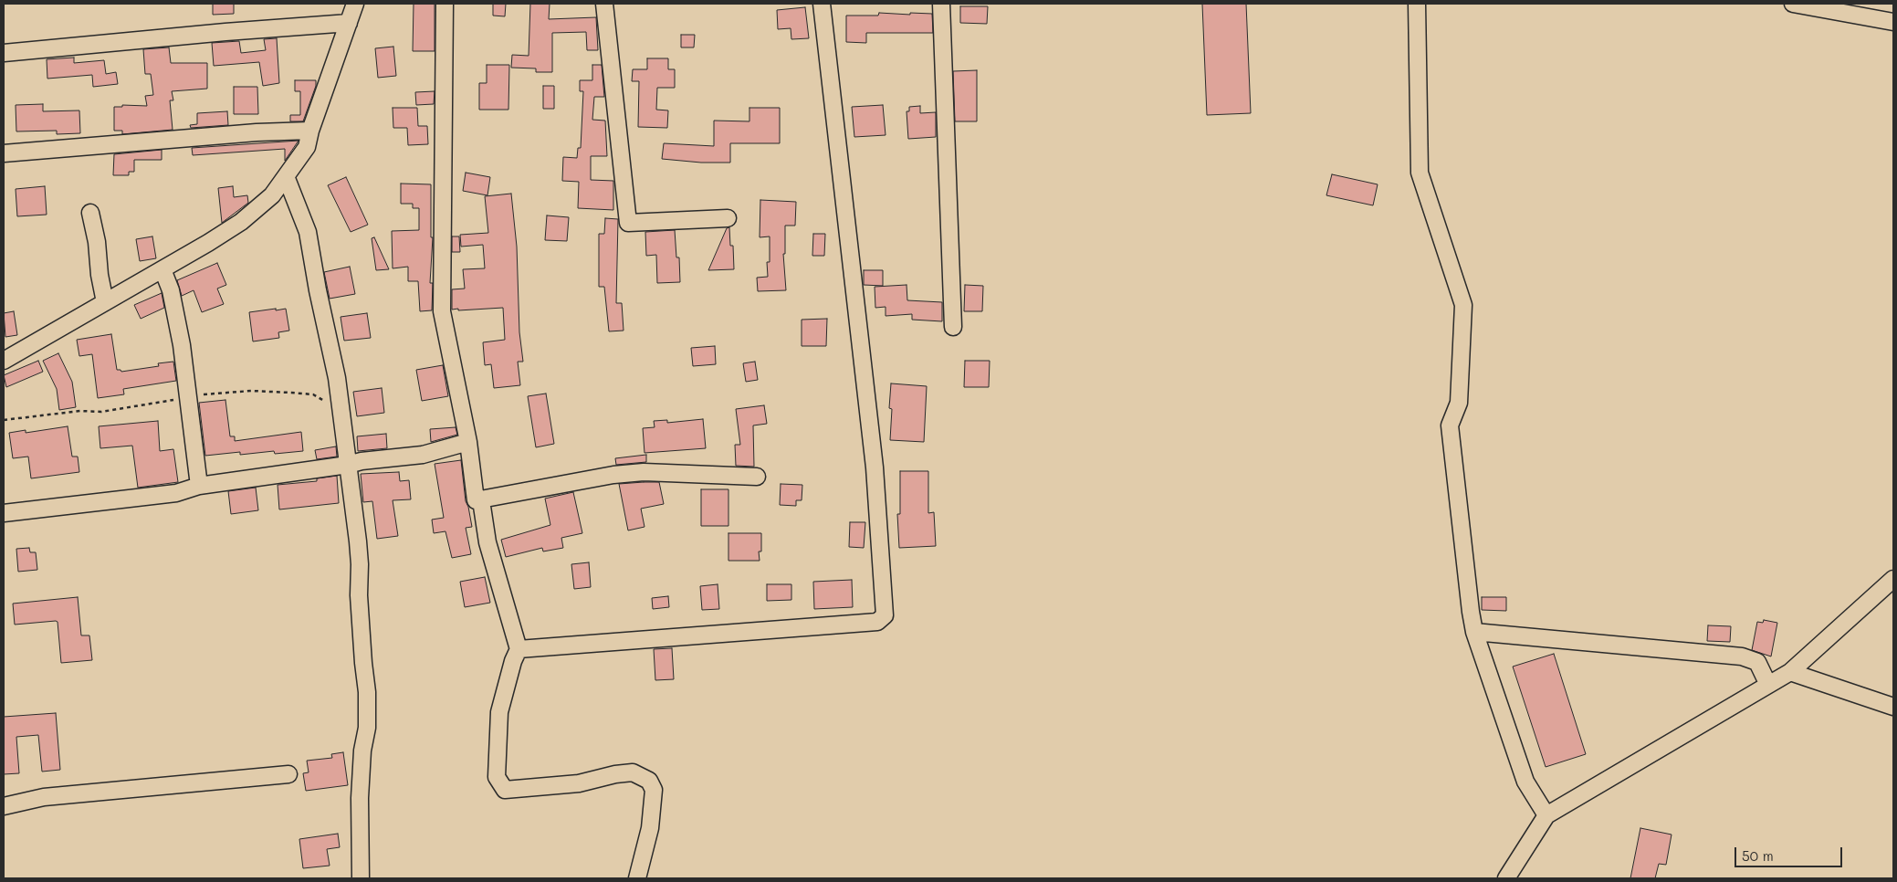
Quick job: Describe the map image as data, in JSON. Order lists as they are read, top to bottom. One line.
{"scale_bar":"50 m"}
